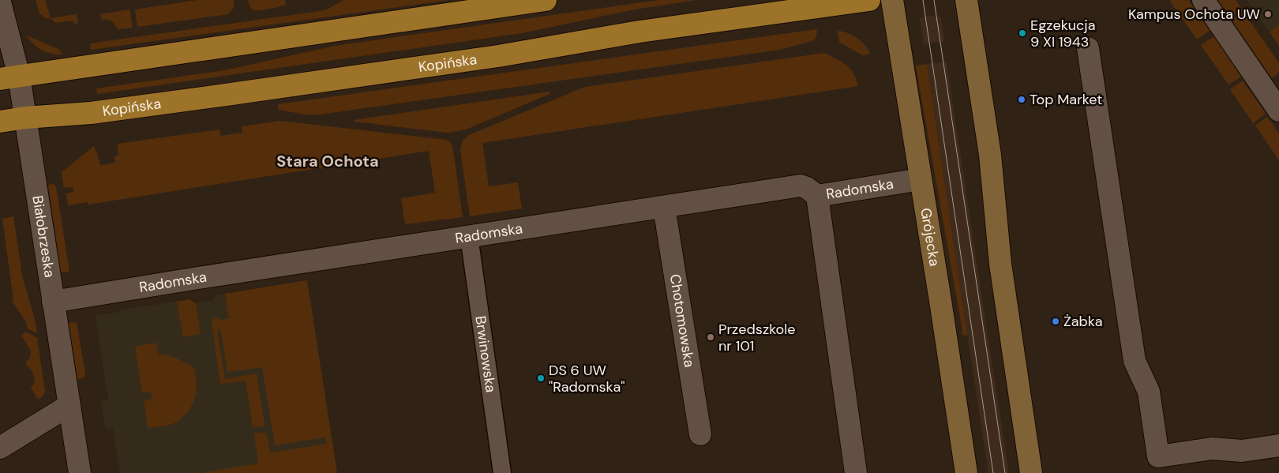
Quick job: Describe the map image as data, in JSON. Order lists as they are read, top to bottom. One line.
{"streets":{"main road":["Kopińska","Grójecka"],"street":["Radomska","Białobrzeska","Chotomowska","Brwinowska"]},"crossings":[["Kopińska","Białobrzeska"],["Radomska","Grójecka"],["Radomska","Białobrzeska"],["Radomska","Chotomowska"],["Radomska","Brwinowska"]],"districts":["Stara Ochota"],"places":["Kampus Ochota UW","Egzekucja 9 XI 1943","Top Market","Żabka","Przedszkole nr 101","DS 6 UW \"Radomska\""]}
